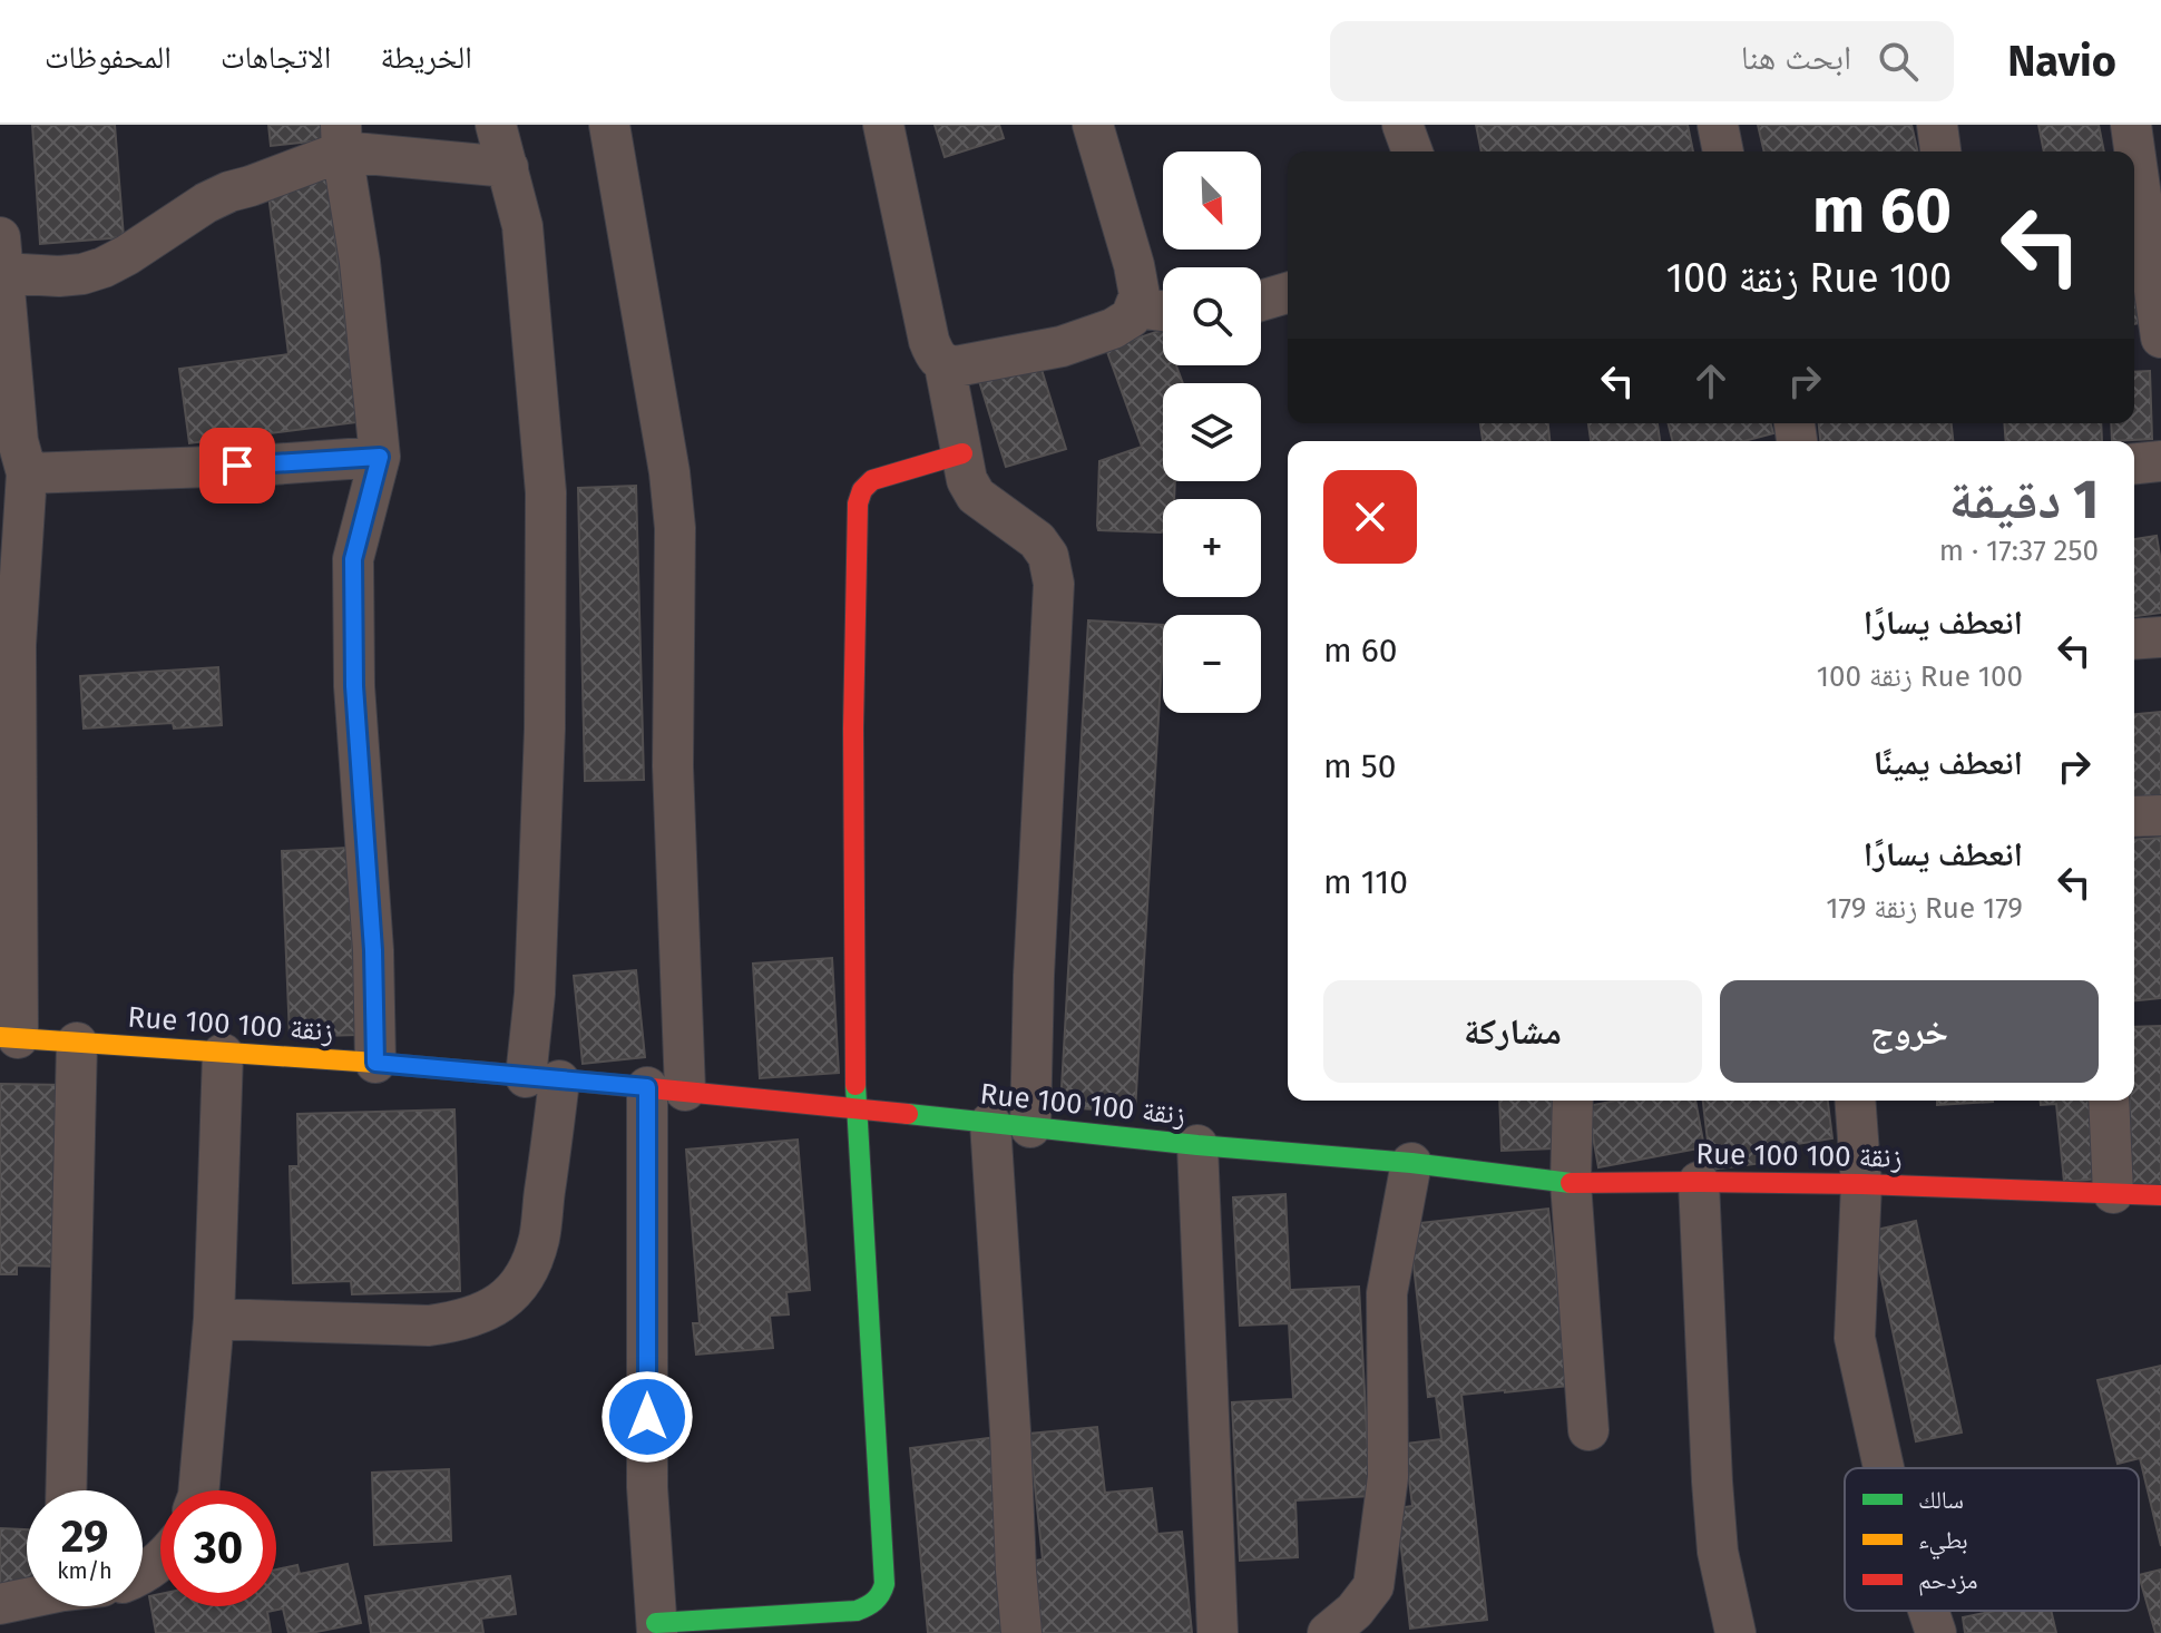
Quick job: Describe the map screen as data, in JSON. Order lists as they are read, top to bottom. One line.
{"streets":{"street":["Rue 100 زنقة 100"]},"legend":["سالك","بطيء","مزدحم"],"north":"bottom right","page":{"header":"Navio","search":"ابحث هنا","nav":["الخريطة","الاتجاهات","المحفوظات"],"map_buttons":["+","−"],"turn":["60 m","Rue 100 زنقة 100"],"heading":["1 دقيقة","250 m · 17:37"],"list":[{"name":"انعطف يسارًا","note":"Rue 100 زنقة 100","value":"60 m"},{"name":"انعطف يمينًا","value":"50 m"},{"name":"انعطف يسارًا","note":"Rue 179 زنقة 179","value":"110 m"}],"buttons":["خروج","مشاركة"],"speed":"29 km/h","limit":"30"}}
